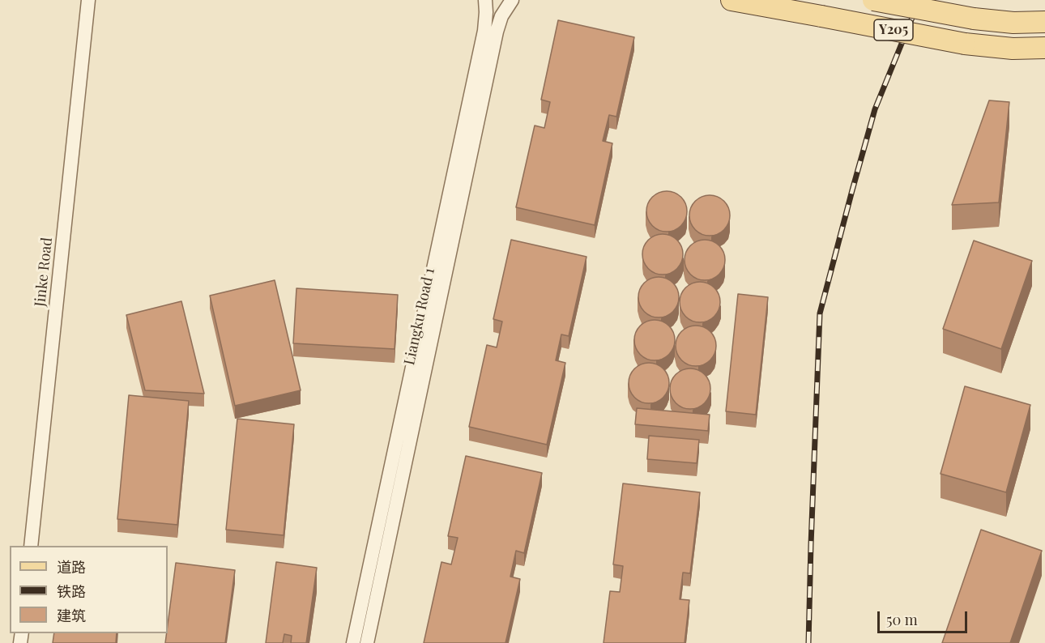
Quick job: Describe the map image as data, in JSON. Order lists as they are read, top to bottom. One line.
{"streets":{"main road":["Y205"],"street":["Jinke Road","Liangku Road 1"]},"legend":["道路","铁路","建筑"],"scale_bar":"50 m"}
